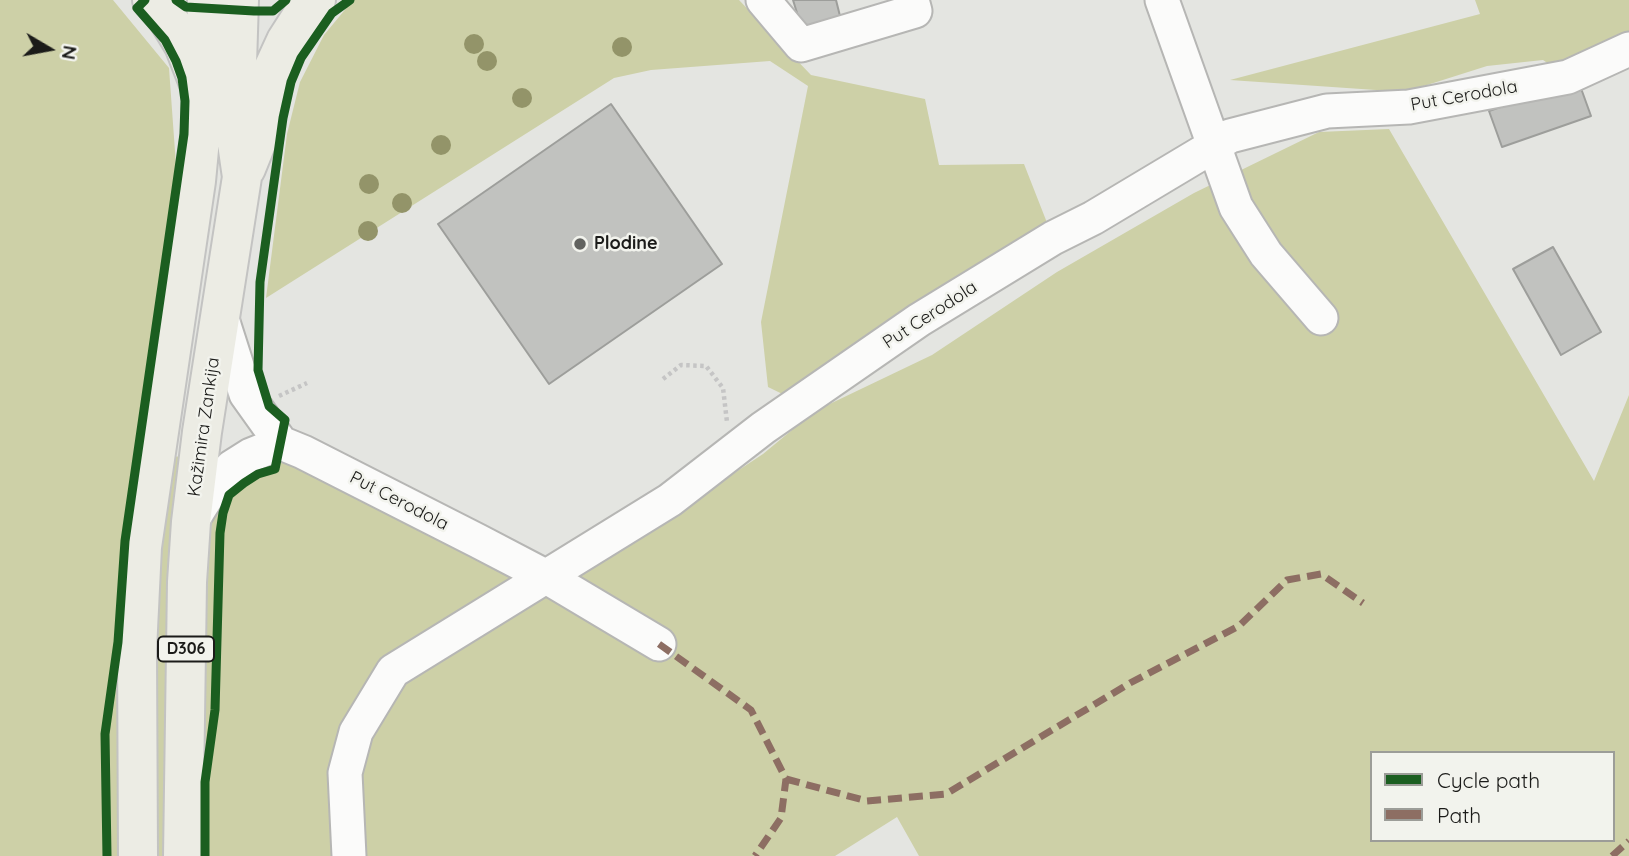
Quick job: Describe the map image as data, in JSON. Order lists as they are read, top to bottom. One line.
{"streets":{"main road":["Kažimira Zankija","D306"],"street":["Put Cerodola"]},"crossings":[["Kažimira Zankija","D306"]],"places":["Plodine"],"legend":["Cycle path","Path"],"north":"right"}
